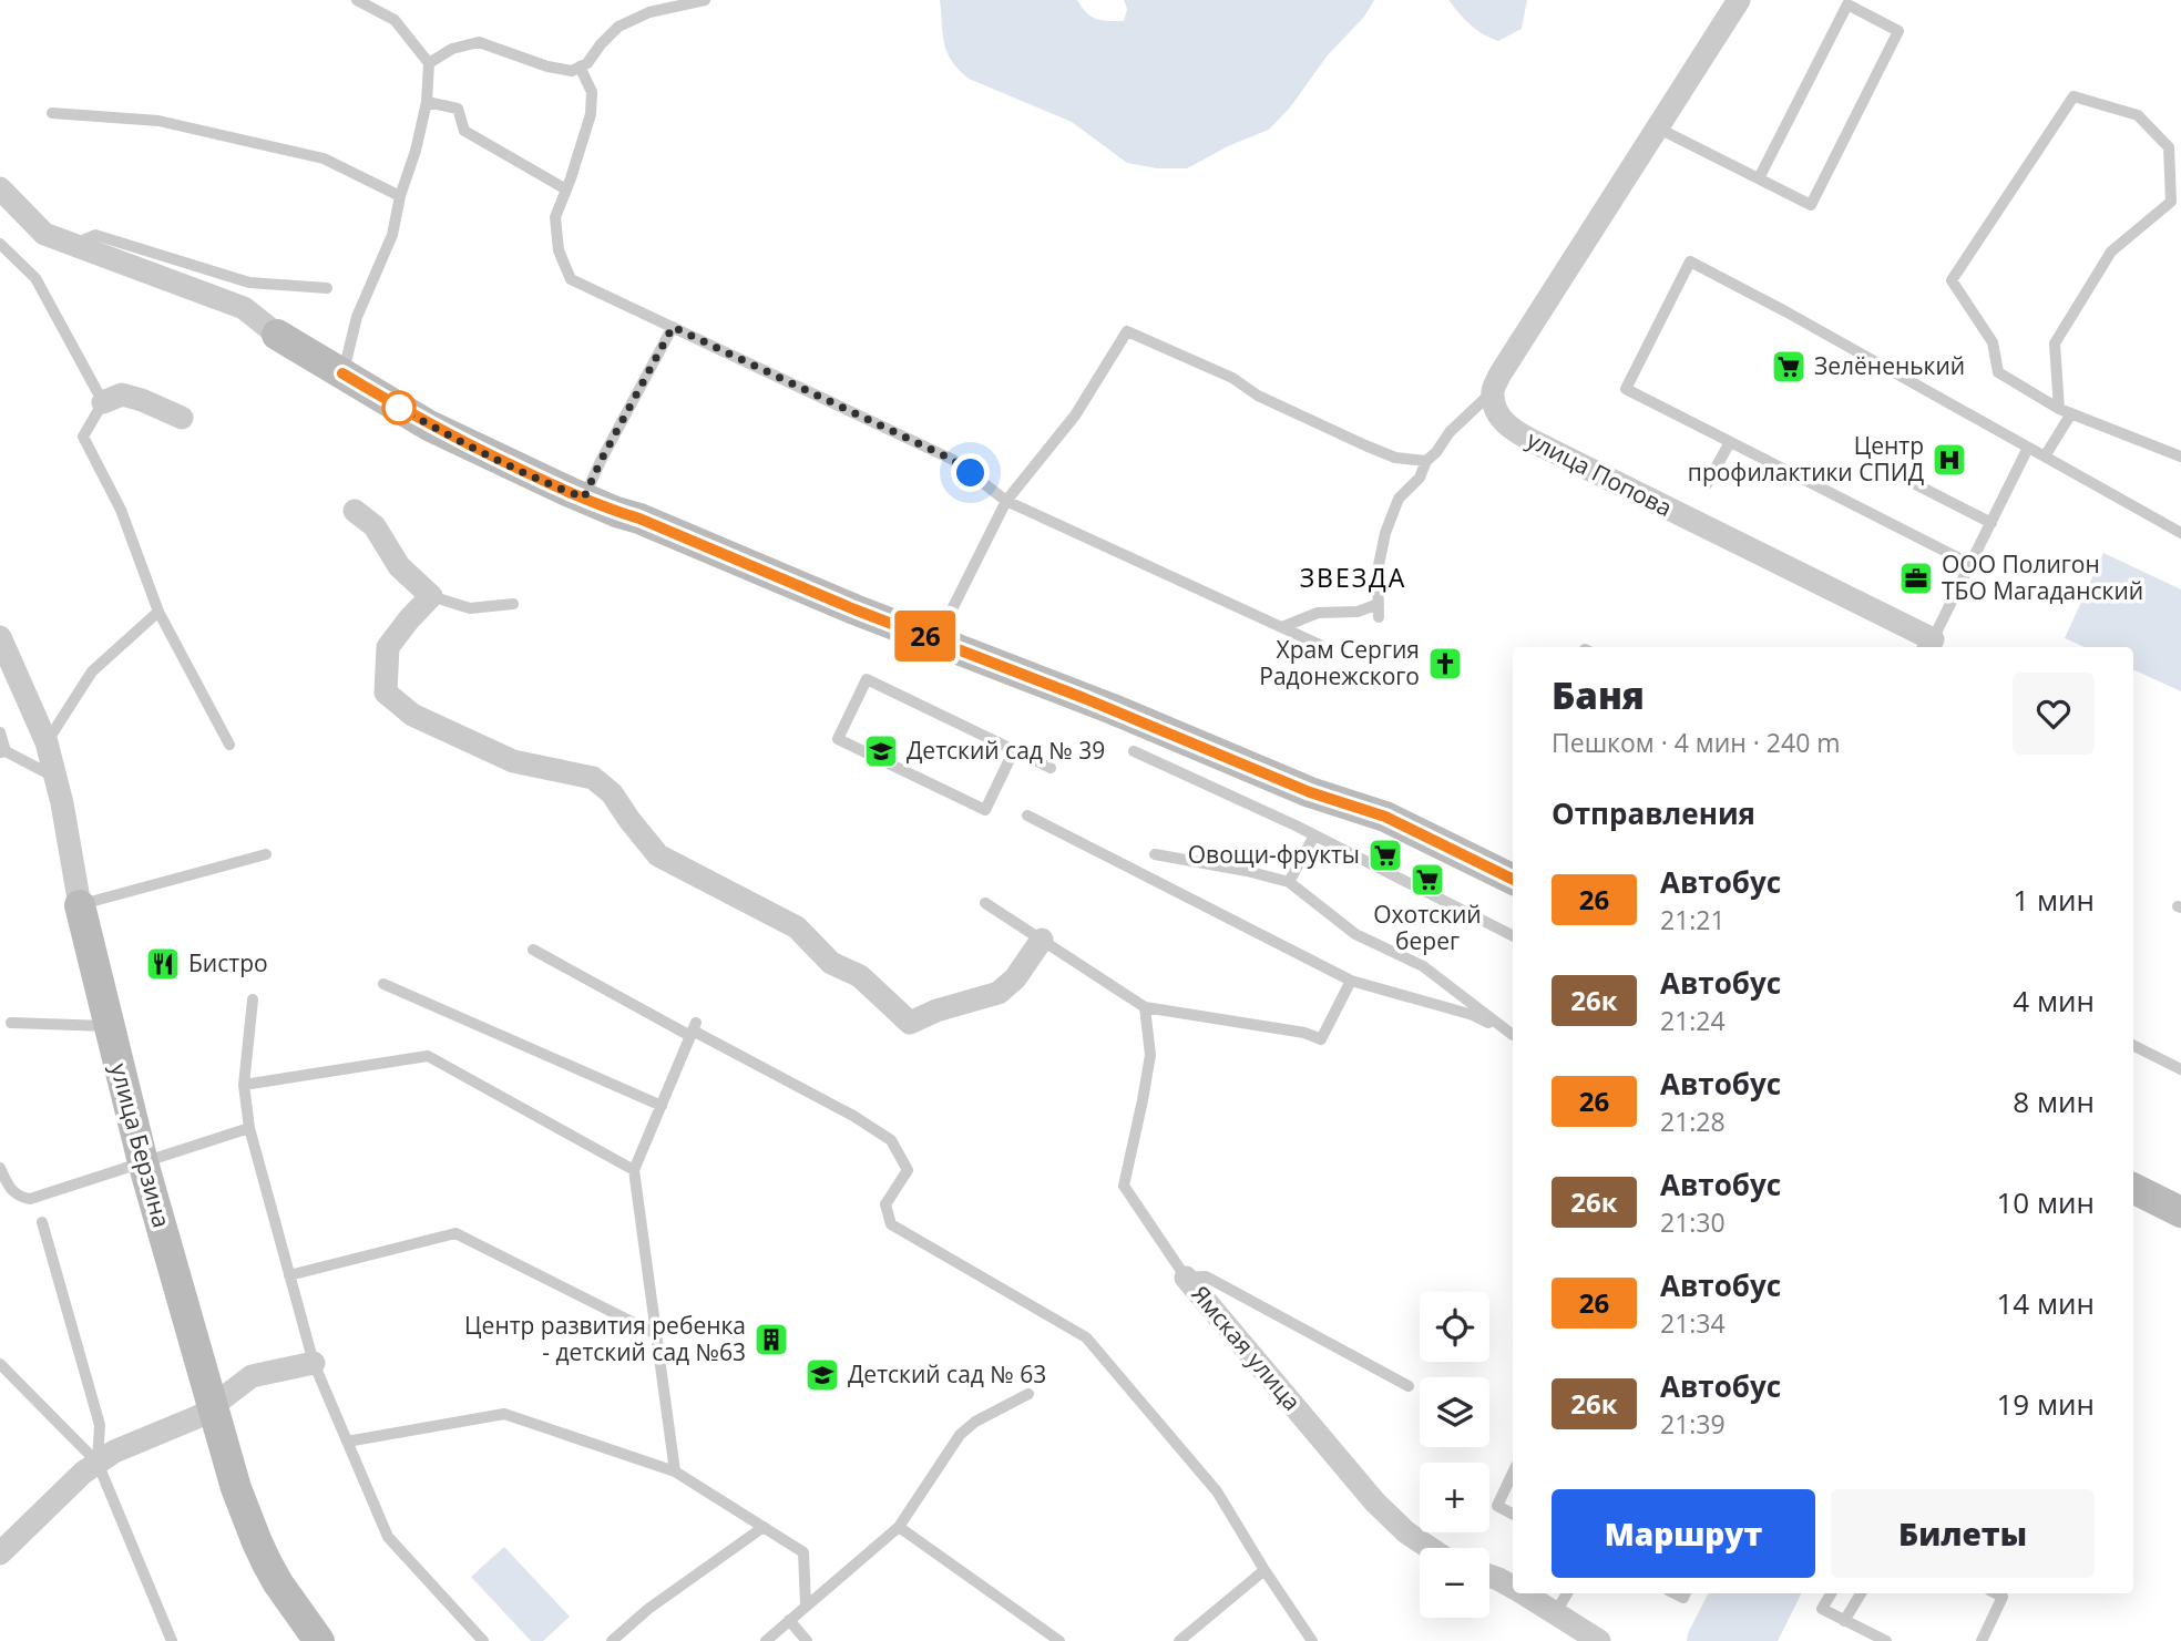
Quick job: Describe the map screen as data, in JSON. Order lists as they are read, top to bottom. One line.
{"streets":{"street":["улица Попова","улица Берзина","Ямская улица"]},"districts":["ЗВЕЗДА"],"places":{"supermarket":["Зелёненький","Овощи-фрукты","Охотский берег"],"hospital":["Центр профилактики СПИД"],"office":["ООО Полигон ТБО Магаданский"],"church":["Храм Сергия Радонежского"],"school or university":["Детский сад № 39","Детский сад № 63"],"restaurant":["Бистро"],"building":["Центр развития ребенка - детский сад №63"]},"lines":["bus line 26"],"page":{"on_map":"26","heading":[["Баня","Пешком · 4 мин · 240 m"],"Отправления"],"list":[{"mark":"26","name":"Автобус","note":"21:21","value":"1 мин"},{"mark":"26к","name":"Автобус","note":"21:24","value":"4 мин"},{"mark":"26","name":"Автобус","note":"21:28","value":"8 мин"},{"mark":"26к","name":"Автобус","note":"21:30","value":"10 мин"},{"mark":"26","name":"Автобус","note":"21:34","value":"14 мин"},{"mark":"26к","name":"Автобус","note":"21:39","value":"19 мин"}],"map_buttons":["+","−"],"buttons":["Маршрут","Билеты"]}}
